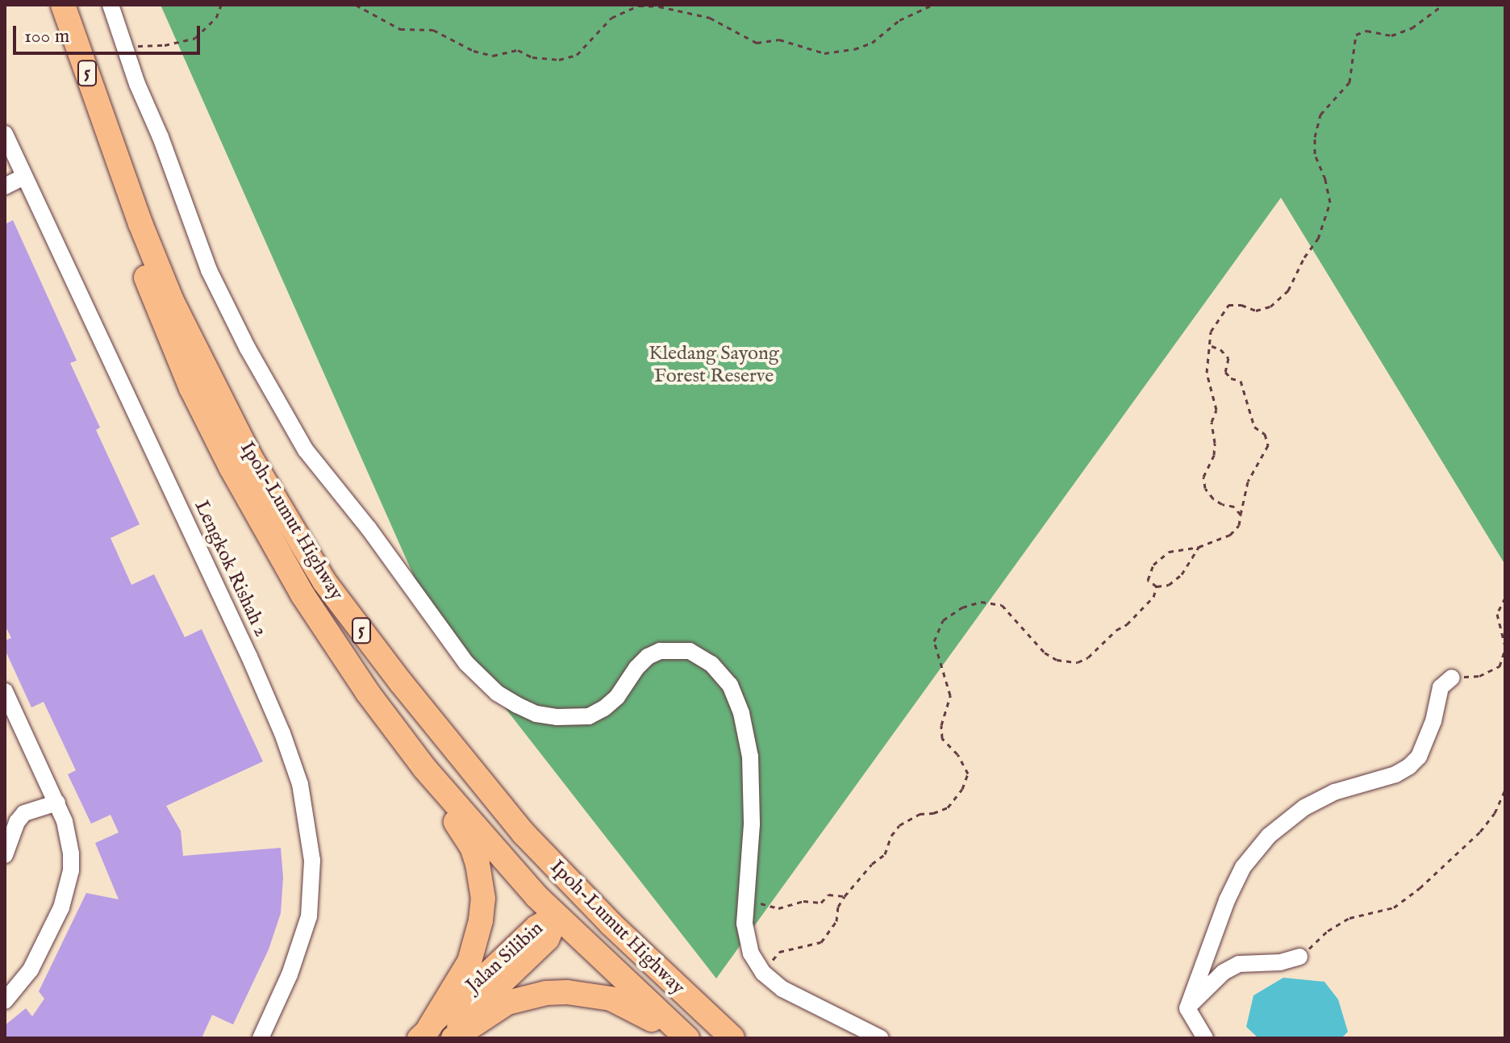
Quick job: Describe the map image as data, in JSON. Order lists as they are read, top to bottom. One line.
{"streets":{"highway":["5","Ipoh-Lumut Highway"],"main road":["Jalan Silibin"],"street":["Lengkok Rishah 2"]},"crossings":[["Ipoh-Lumut Highway","Jalan Silibin"]],"parks":["Kledang Sayong Forest Reserve"],"scale_bar":"100 m"}
